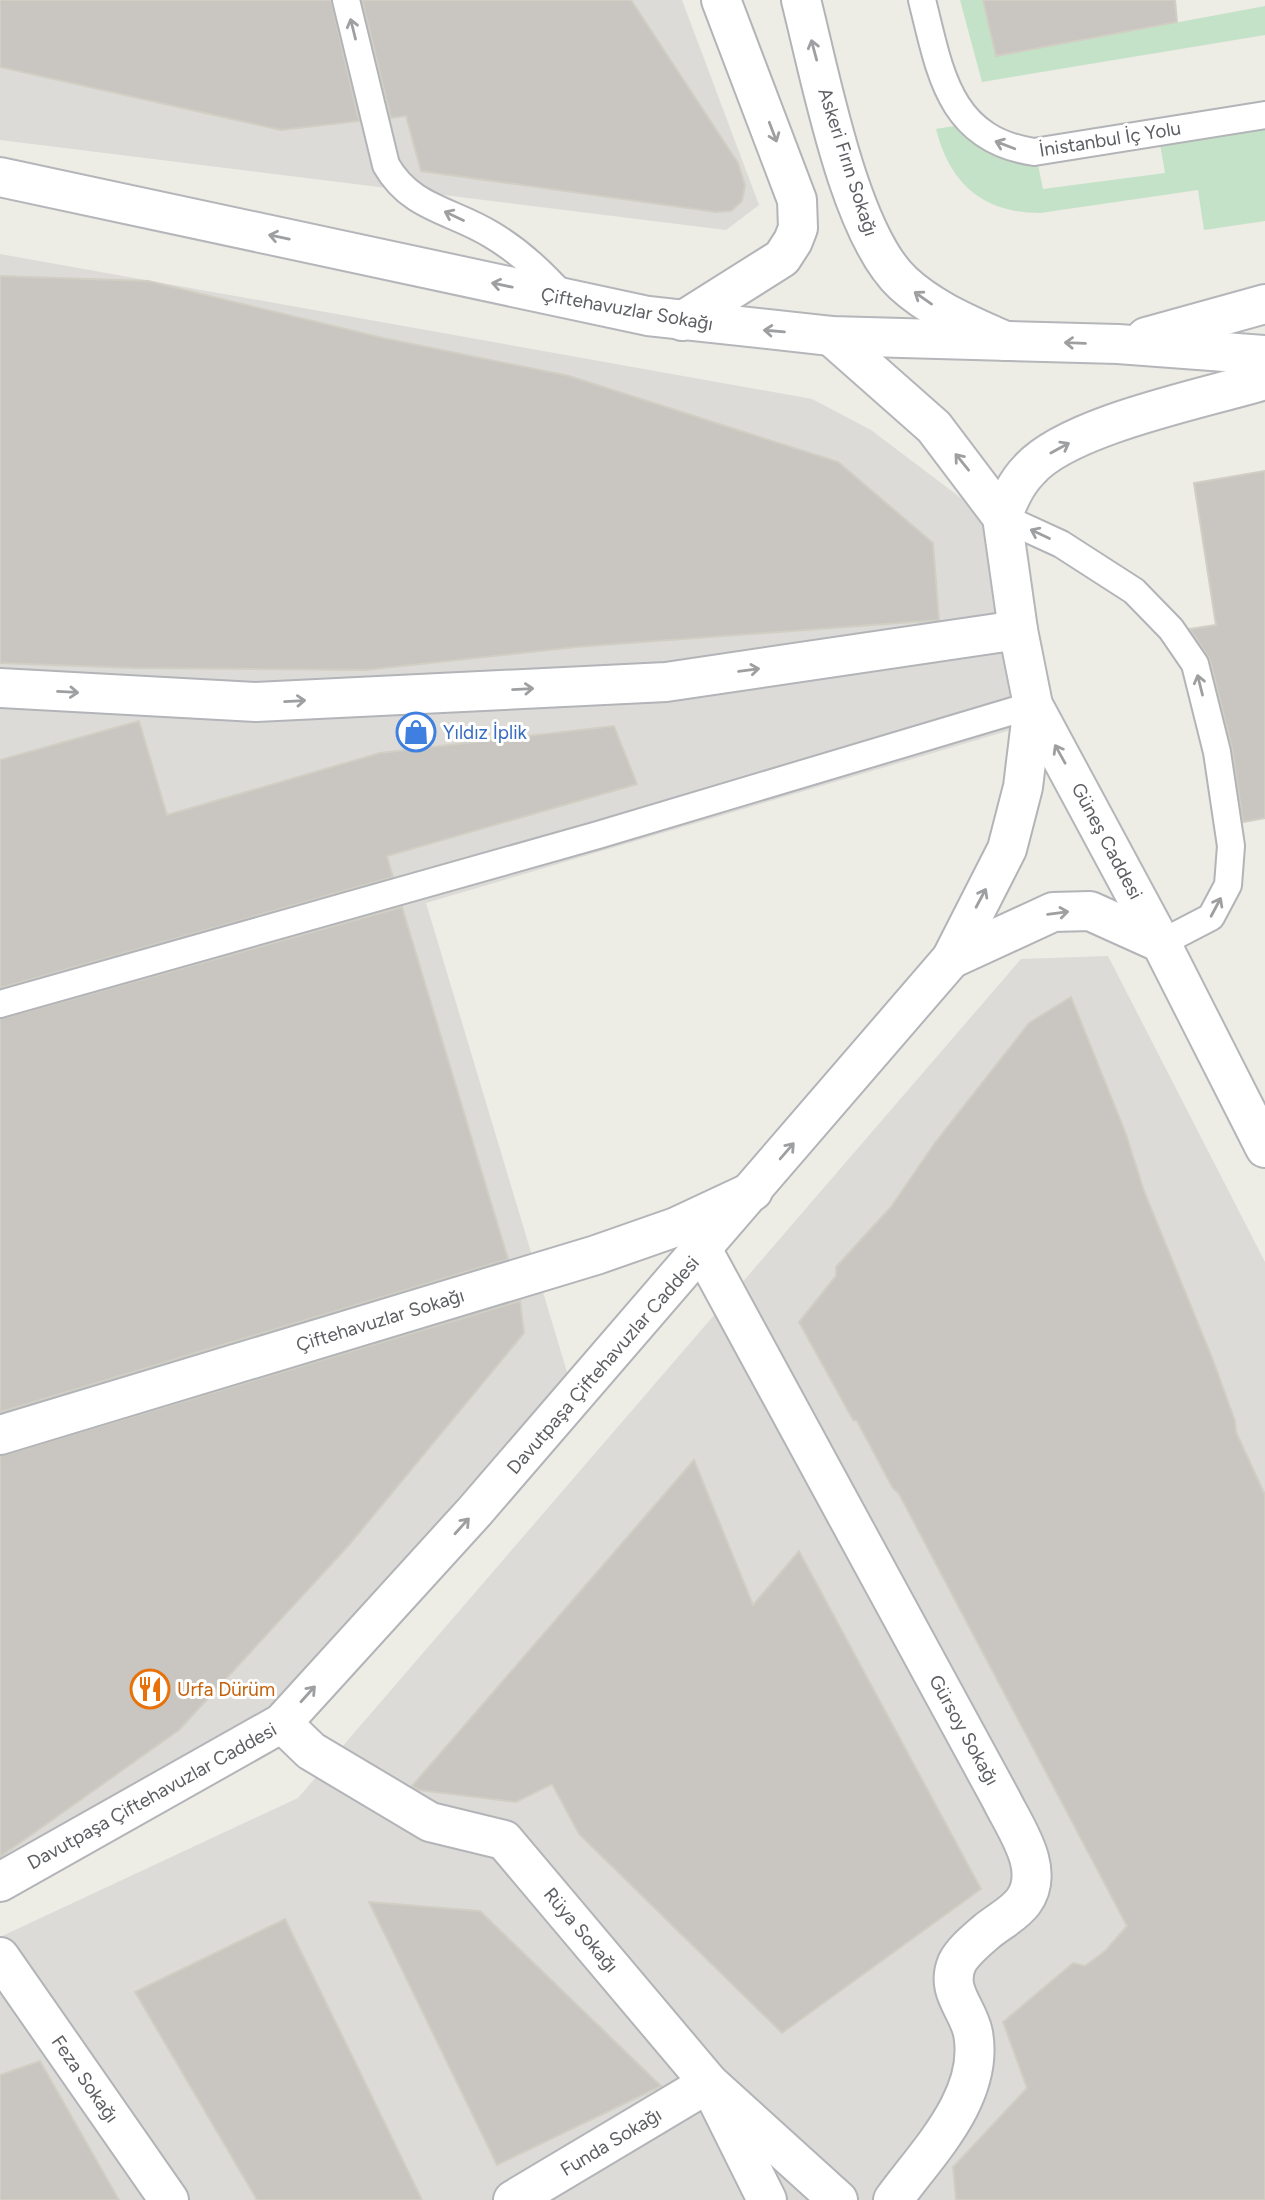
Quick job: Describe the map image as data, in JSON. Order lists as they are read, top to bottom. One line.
{"streets":{"street":["Askeri Fırın Sokağı","Çiftehavuzlar Sokağı","Güneş Caddesi","Davutpaşa Çiftehavuzlar Caddesi","Gürsoy Sokağı","Rüya Sokağı","Feza Sokağı","Funda Sokağı"],"lane":["İnistanbul İç Yolu"]},"crossings":[["Askeri Fırın Sokağı","Çiftehavuzlar Sokağı"],["Çiftehavuzlar Sokağı","Davutpaşa Çiftehavuzlar Caddesi"],["Güneş Caddesi","Davutpaşa Çiftehavuzlar Caddesi"],["Davutpaşa Çiftehavuzlar Caddesi","Gürsoy Sokağı"],["Davutpaşa Çiftehavuzlar Caddesi","Rüya Sokağı"],["Rüya Sokağı","Funda Sokağı"]],"one_way":["İnistanbul İç Yolu","Çiftehavuzlar Sokağı","Güneş Caddesi","Davutpaşa Çiftehavuzlar Caddesi"],"places":{"shop":["Yıldız İplik"],"restaurant":["Urfa Dürüm"]}}
